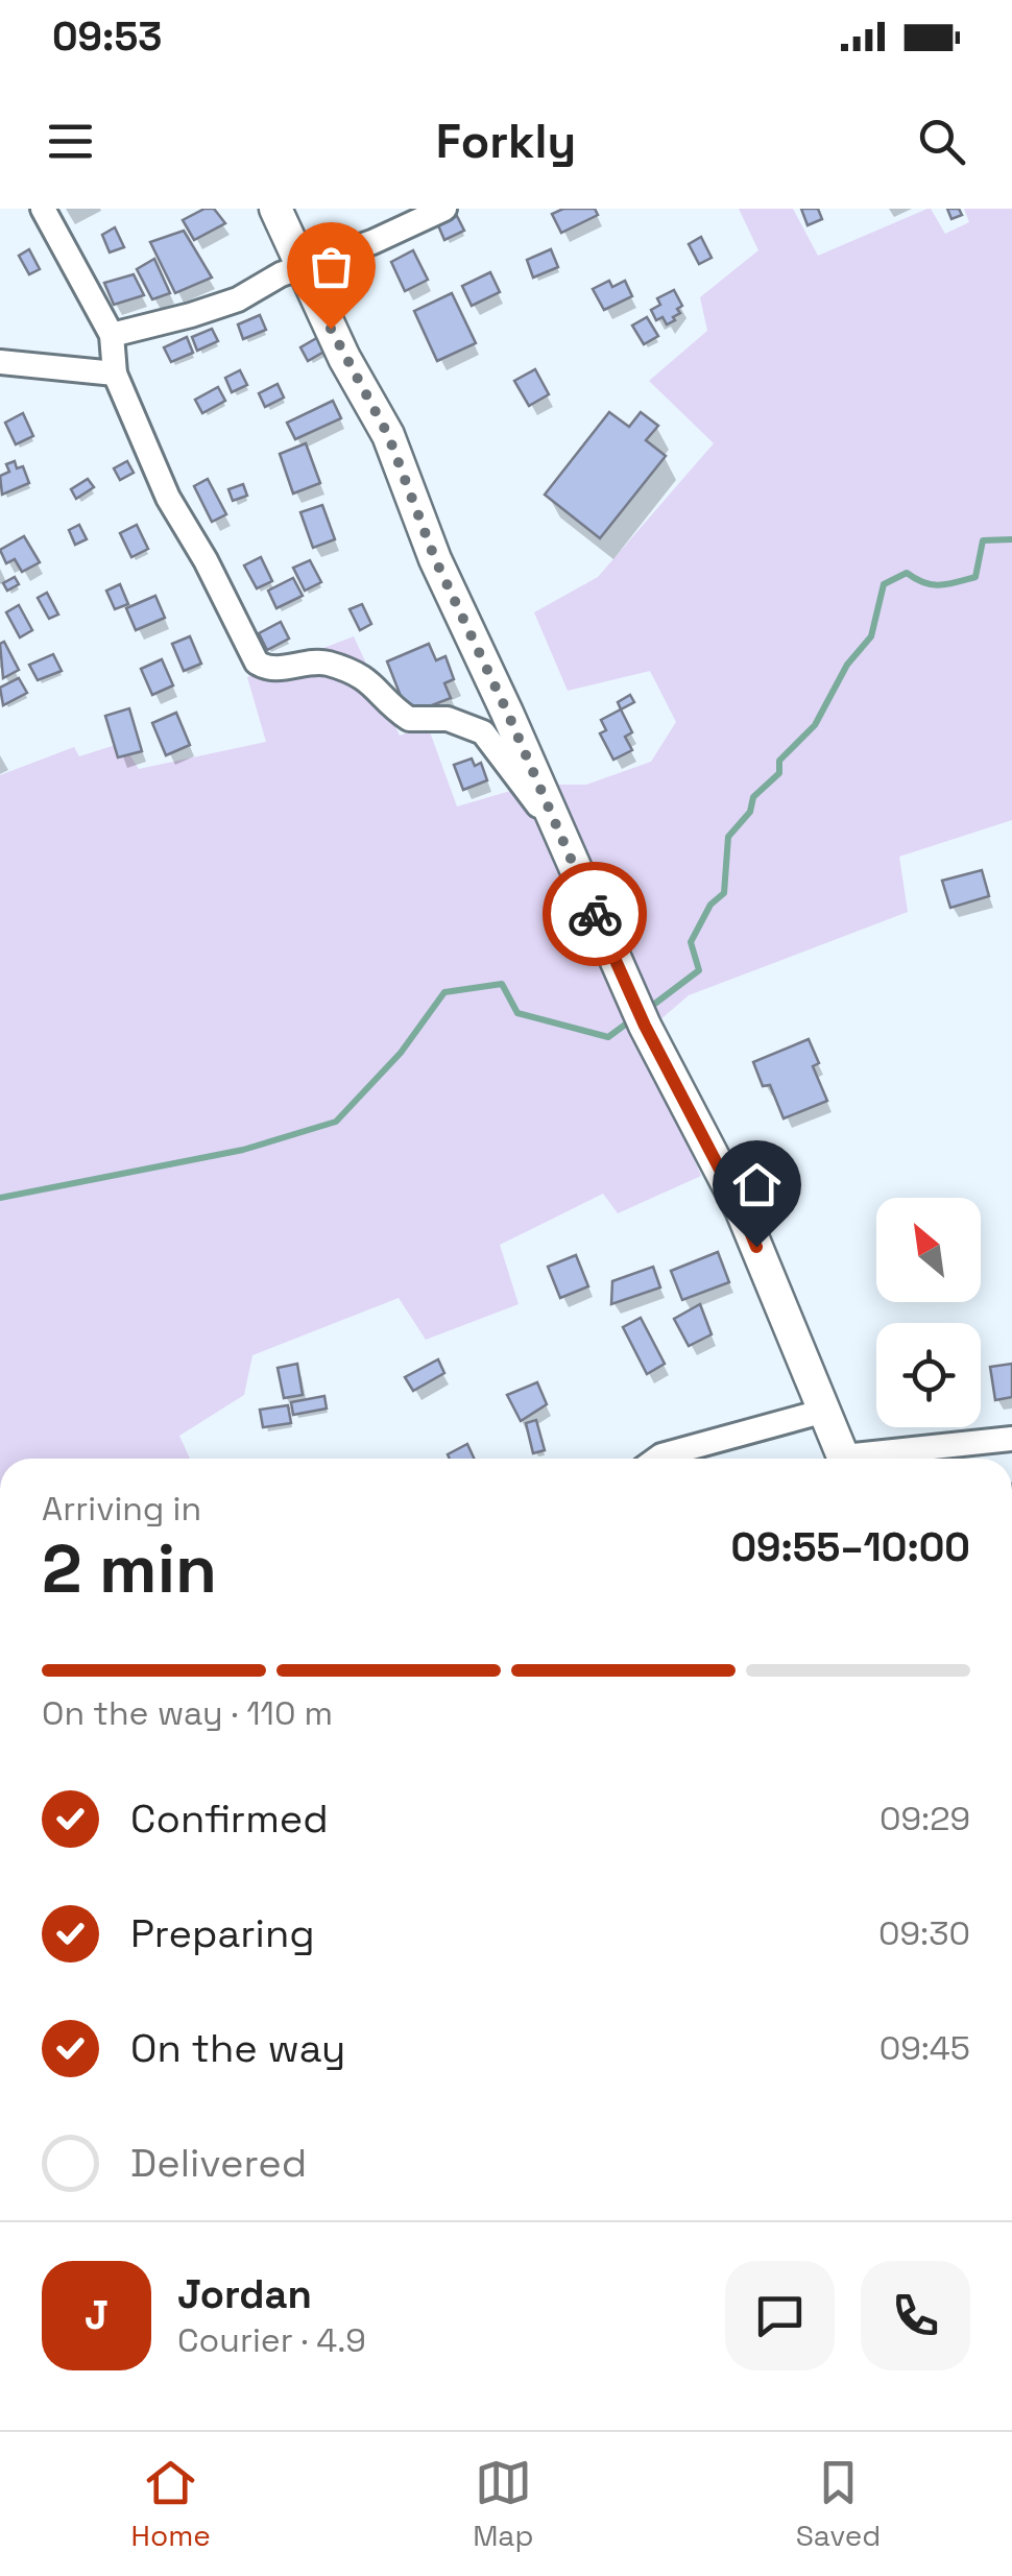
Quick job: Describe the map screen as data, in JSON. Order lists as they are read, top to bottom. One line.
{"north":"top left","page":{"status":"09:53","header":"Forkly","heading":["2 min","Arriving in","09:55–10:00"],"panel":["Jordan","Courier · 4.9"],"bar":"On the way · 110 m","list":[["Confirmed","09:29"],["Preparing","09:30"],["On the way","09:45"],"Delivered"],"round":"J","tabs":["Home","Map","Saved"]}}
